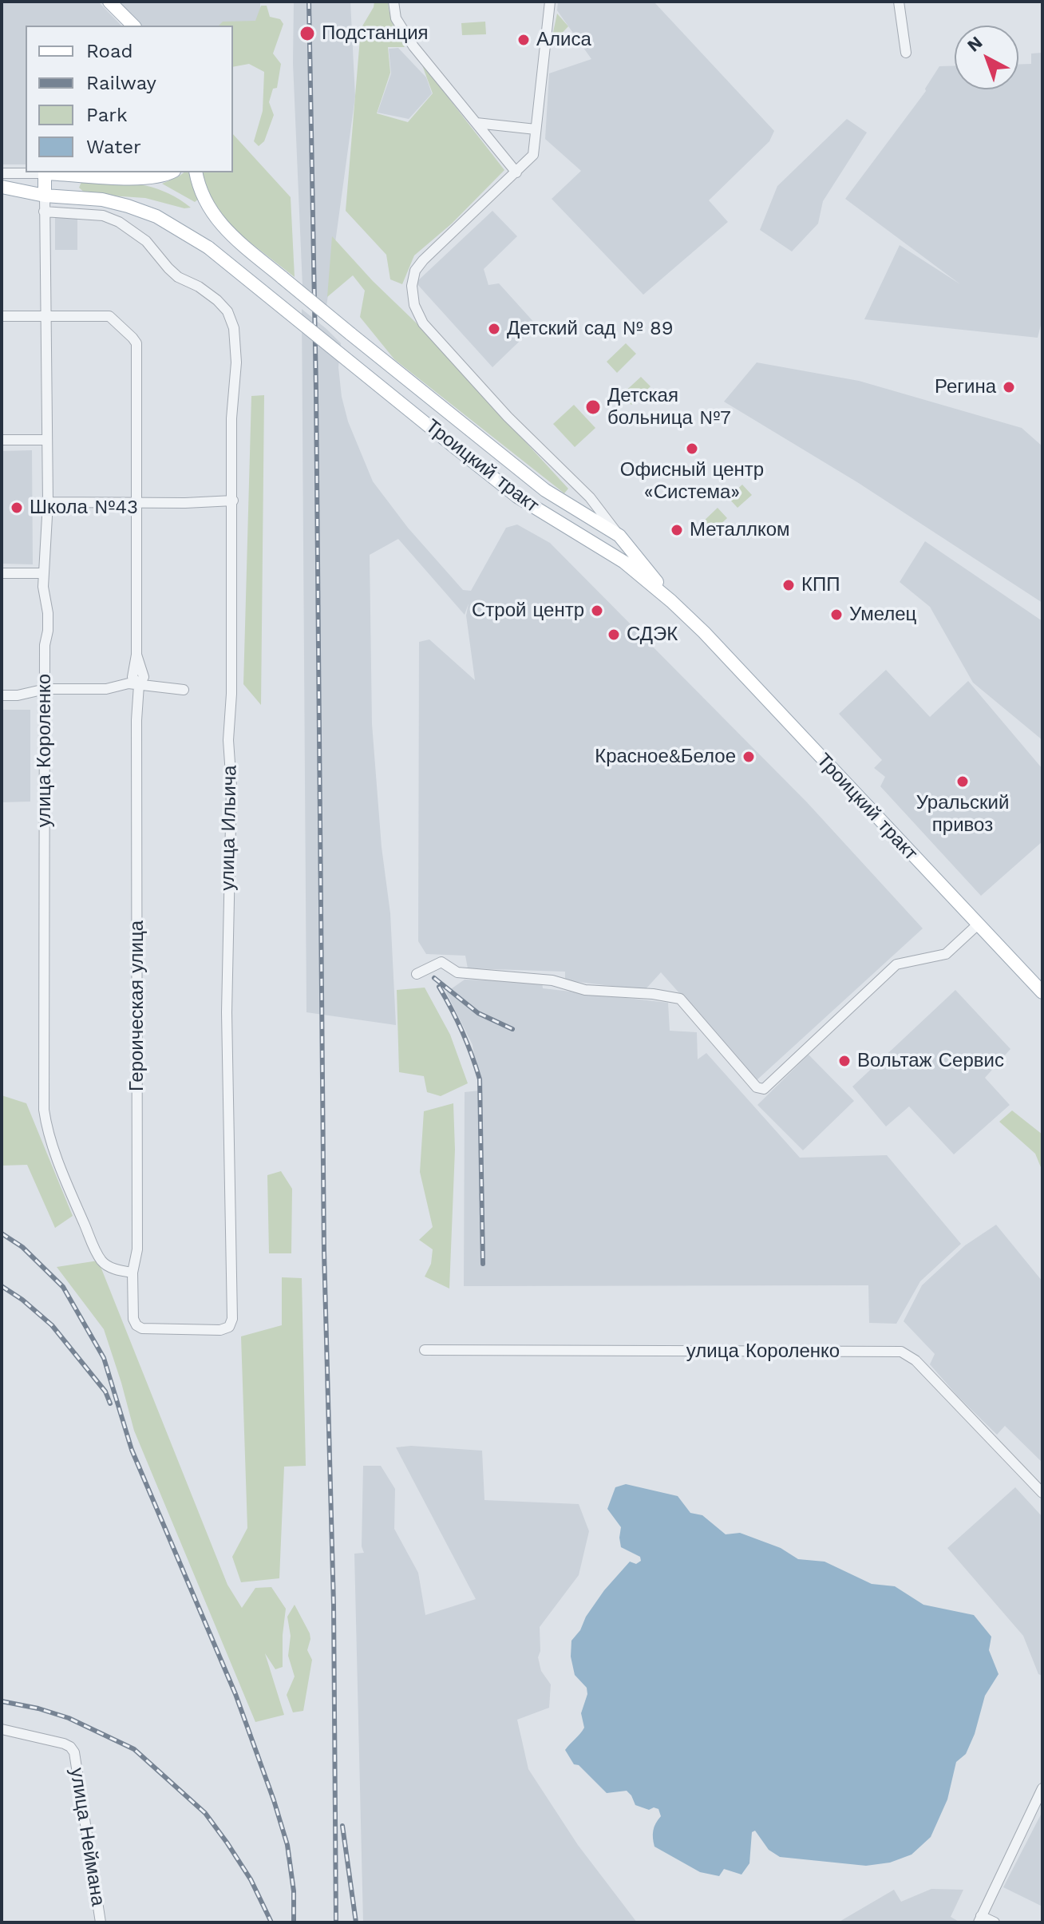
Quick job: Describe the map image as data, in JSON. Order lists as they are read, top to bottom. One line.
{"streets":{"main road":["Троицкий тракт"],"street":["улица Короленко","улица Ильича","Героическая улица","улица Неймана"]},"crossings":[["Троицкий тракт","улица Короленко"],["улица Короленко","улица Ильича"],["улица Короленко","Героическая улица"],["улица Ильича","Героическая улица"]],"places":["Подстанция","Алиса","Детский сад № 89","Регина","Детская больница №7","Офисный центр «Система»","Школа №43","Металлком","КПП","Строй центр","Умелец","СДЭК","Красное&Белое","Уральский привоз","Вольтаж Сервис"],"legend":["Road","Railway","Park","Water"],"north":"top left"}
